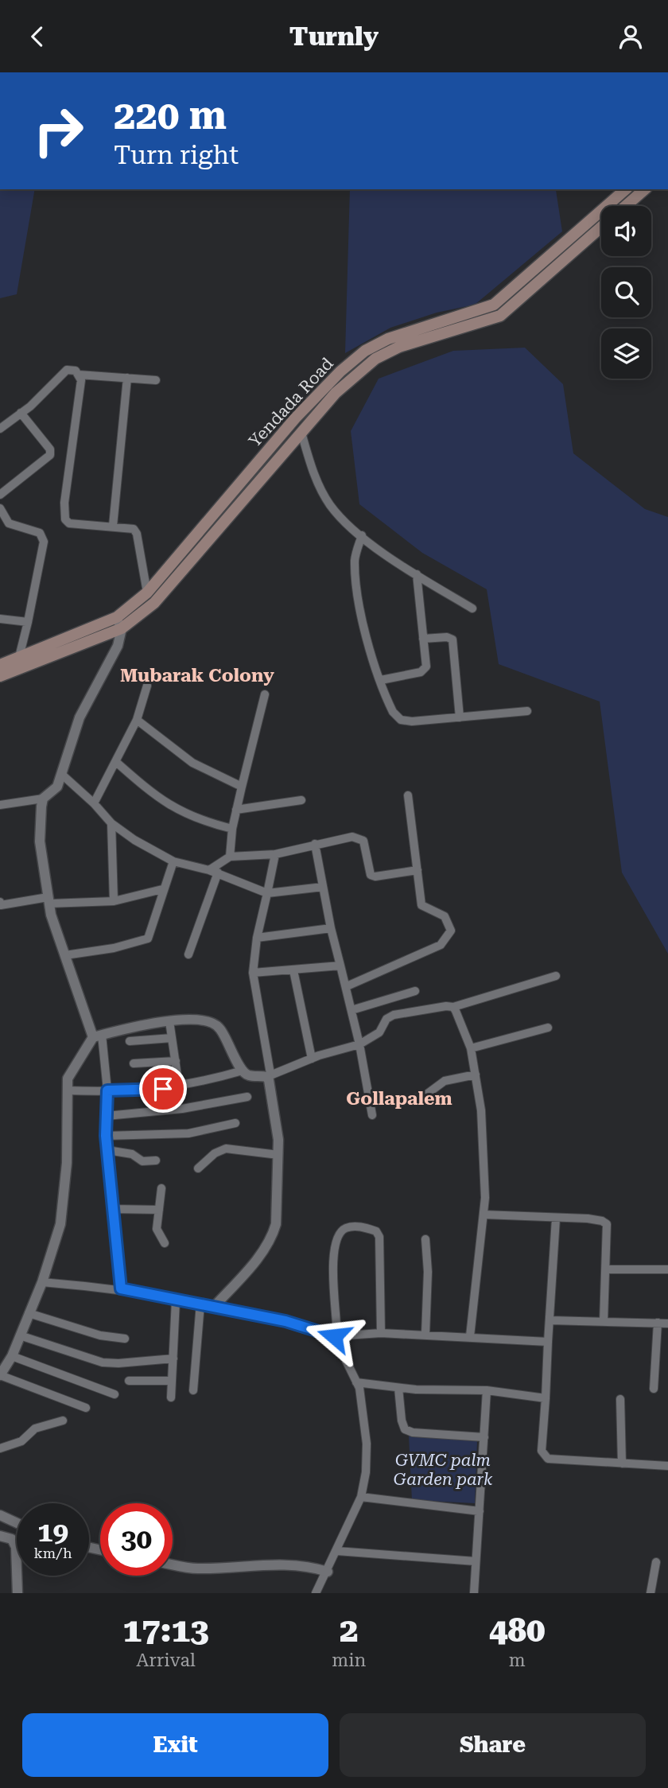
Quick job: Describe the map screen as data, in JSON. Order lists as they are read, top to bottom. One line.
{"streets":{"main road":["Yendada Road"]},"districts":["Mubarak Colony","Gollapalem"],"parks":["GVMC palm Garden park"],"page":{"header":"Turnly","turn":["220 m","Turn right"],"speed":"19 km/h","limit":"30","eta":["17:13","Arrival","2","min","480","m"],"buttons":["Exit","Share"]}}
